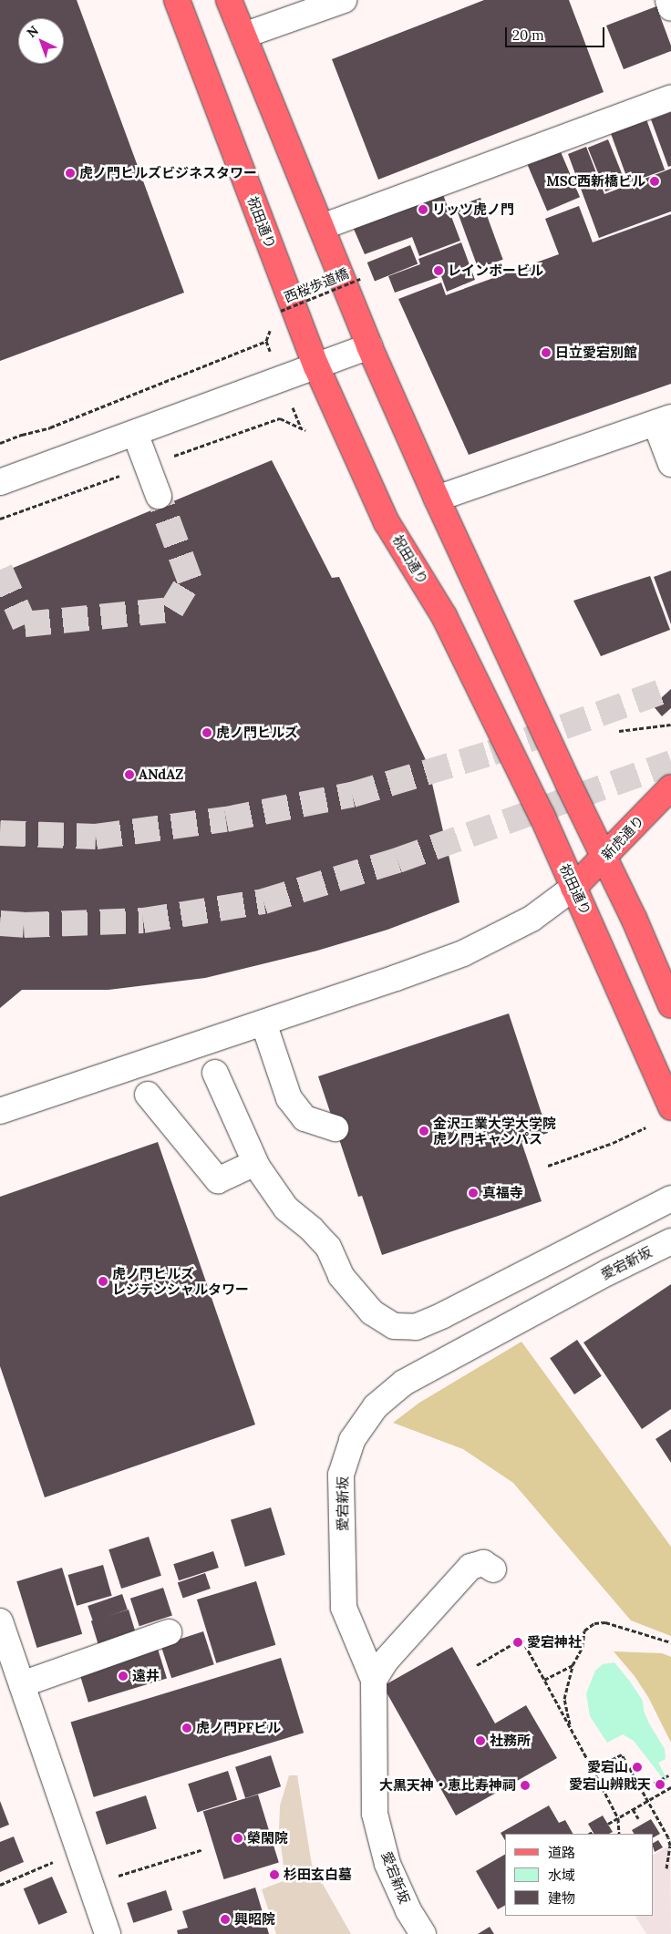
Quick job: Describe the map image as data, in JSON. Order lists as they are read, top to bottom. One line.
{"streets":{"main road":["祝田通り","新虎通り"],"street":["愛宕新坂"],"path":["西桜歩道橋"]},"crossings":[["祝田通り","新虎通り"]],"places":["虎ノ門ヒルズビジネスタワー","MSC西新橋ビル","リッツ虎ノ門","レインボービル","日立愛宕別館","虎ノ門ヒルズ","ANdAZ","金沢工業大学大学院 虎ノ門キャンパス","真福寺","虎ノ門ヒルズ レジデンシャルタワー","愛宕神社","遠井","虎ノ門PFビル","社務所","愛宕山","愛宕山辨戝天","大黒天神・恵比寿神祠","榮閑院","杉田玄白墓","興昭院"],"legend":["道路","水域","建物"],"scale_bar":"20 m","north":"top left"}
